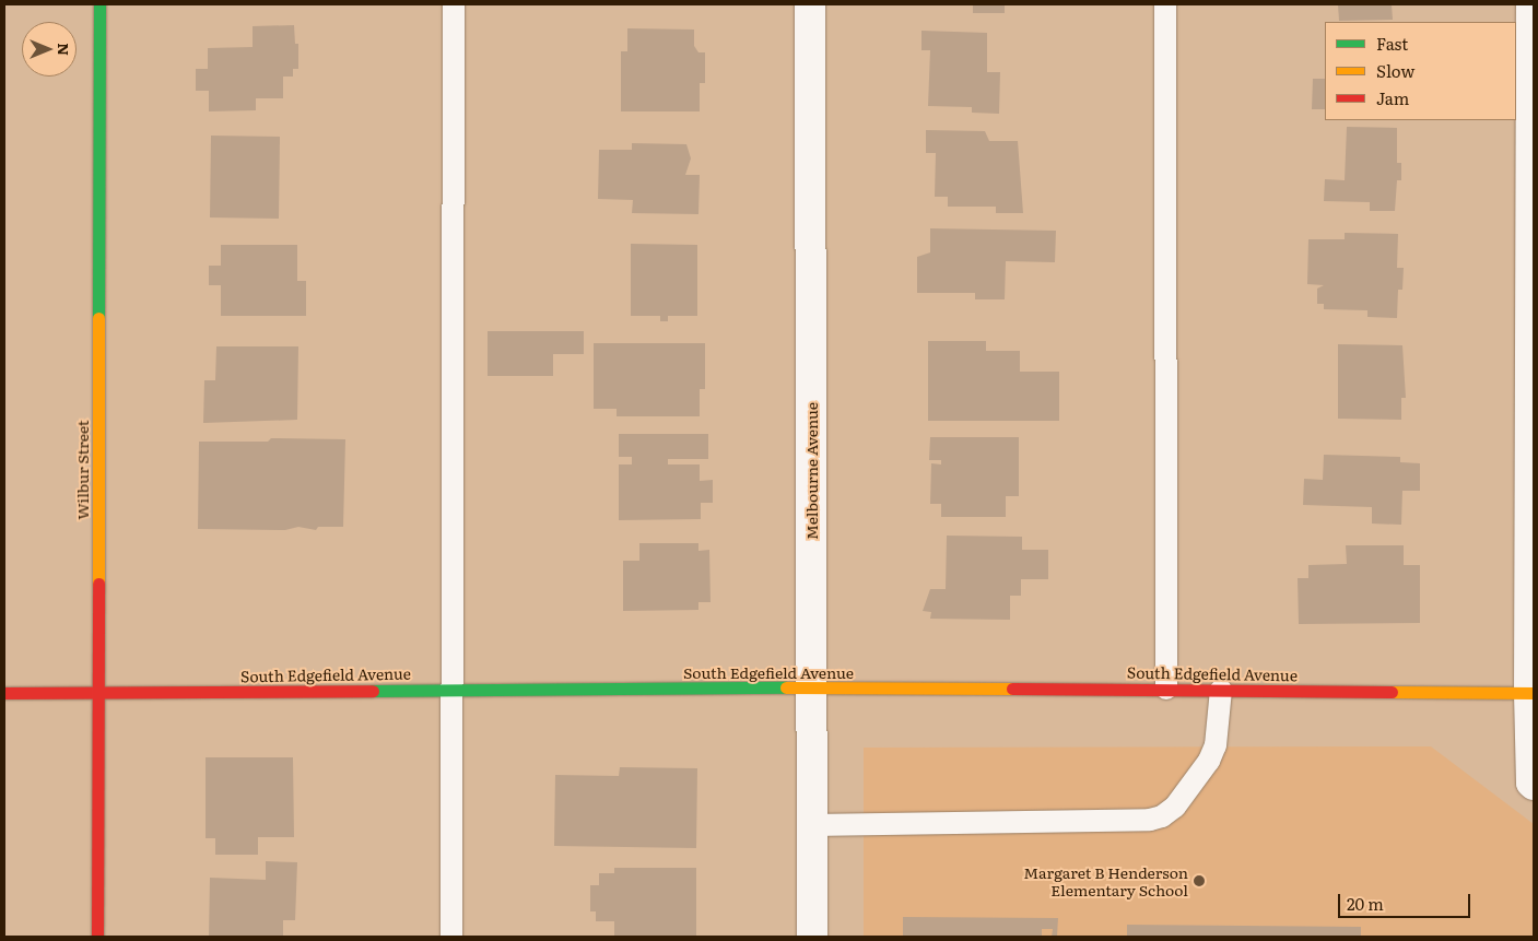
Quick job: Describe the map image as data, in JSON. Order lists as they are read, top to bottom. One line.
{"streets":{"street":["Wilbur Street","Melbourne Avenue","South Edgefield Avenue"]},"crossings":[["Wilbur Street","South Edgefield Avenue"],["Melbourne Avenue","South Edgefield Avenue"]],"places":["Margaret B Henderson Elementary School"],"legend":["Fast","Slow","Jam"],"scale_bar":"20 m","north":"right"}
